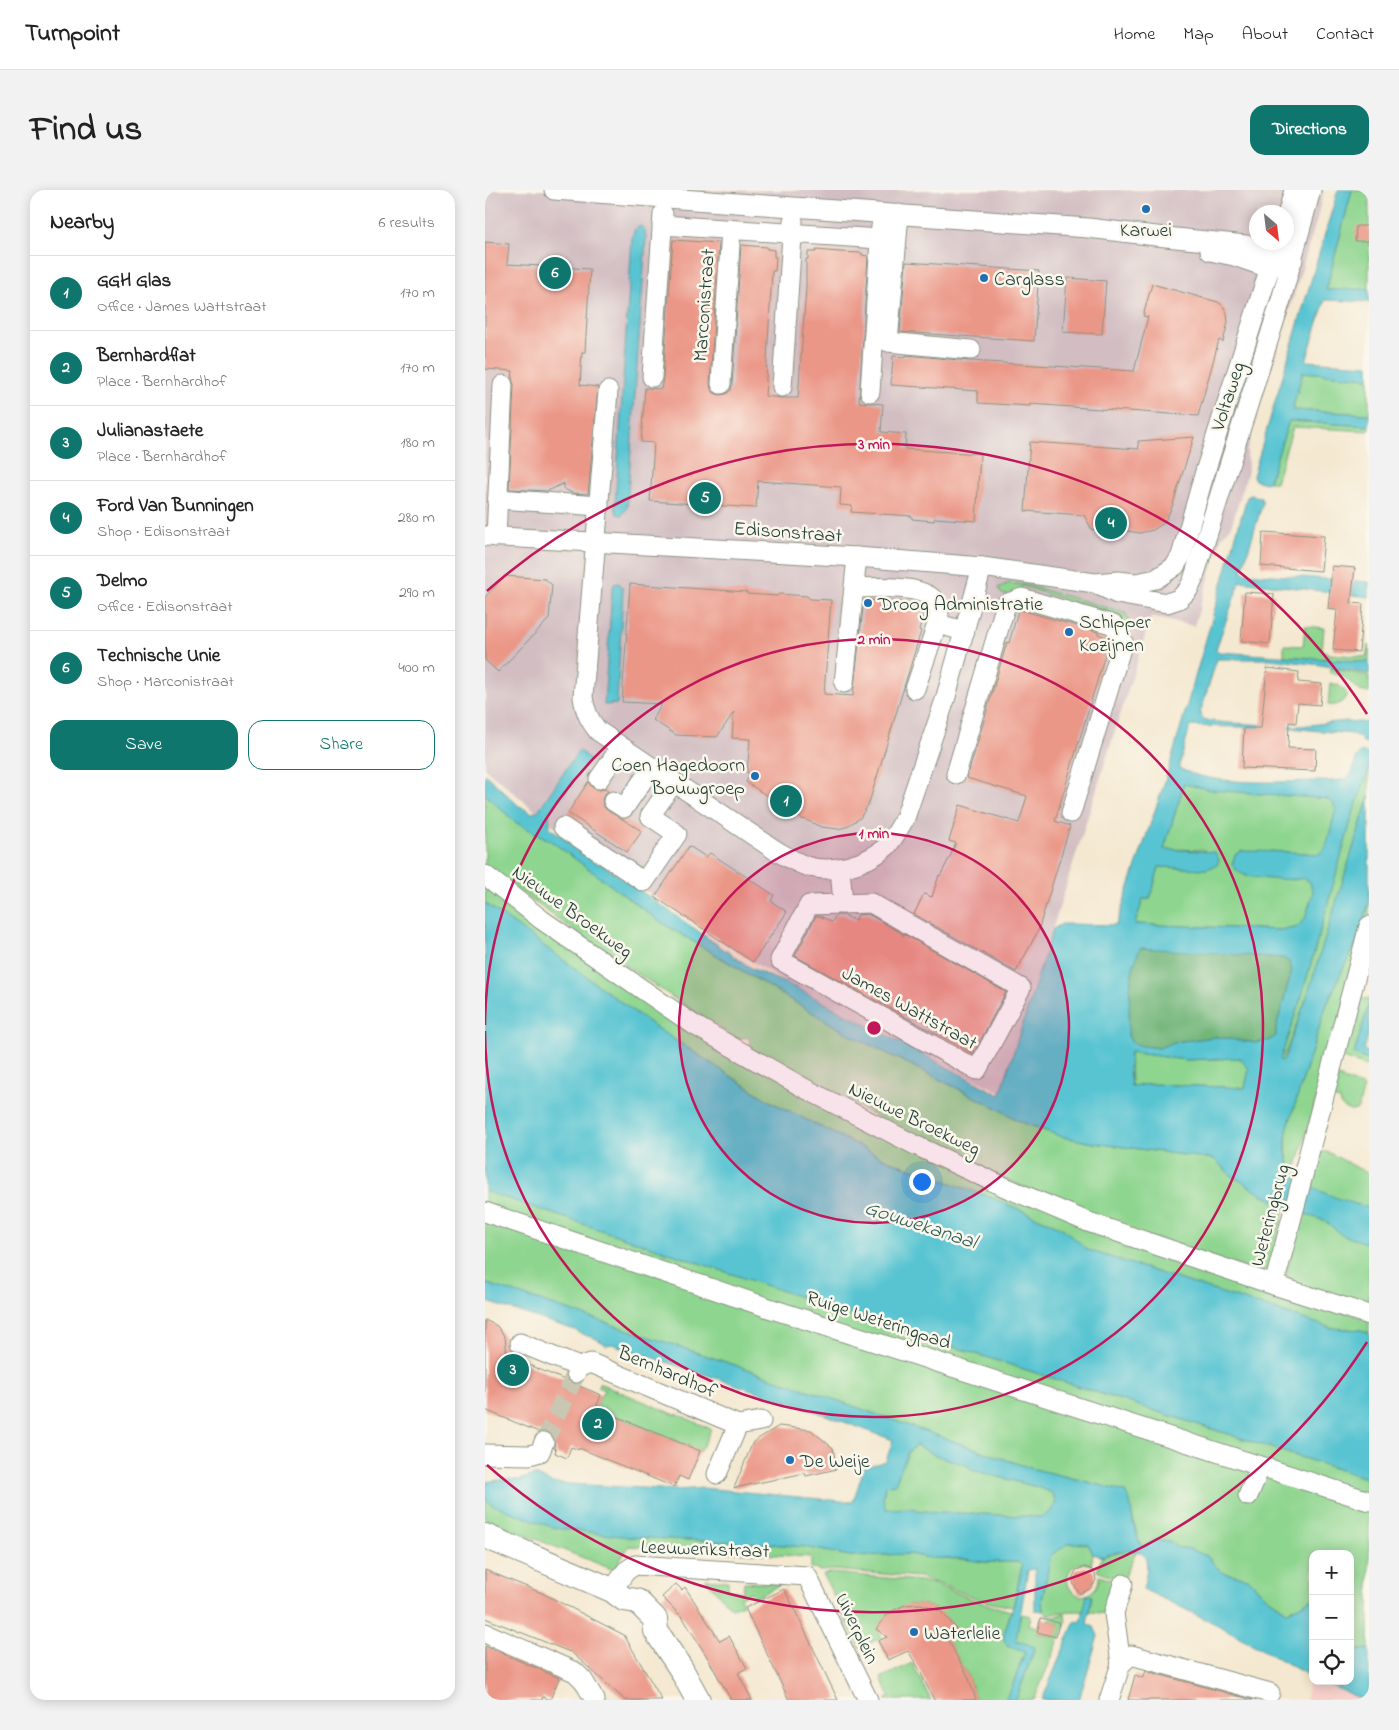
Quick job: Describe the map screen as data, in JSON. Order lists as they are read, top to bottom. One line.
{"streets":{"street":["Marconistraat","Voltaweg","Edisonstraat","Nieuwe Broekweg","James Wattstraat","Weteringbrug","Ruige Weteringpad","Bernhardhof","Leeuwerikstraat","Uiverplein"]},"crossings":[["Voltaweg","Edisonstraat"],["Nieuwe Broekweg","Weteringbrug"],["Leeuwerikstraat","Uiverplein"]],"water":["Gouwekanaal"],"places":["Karwei","Carglass","Droog Administratie","Schipper Kozijnen","Coen Hagedoorn Bouwgroep","De Weije","Waterlelie"],"north":"bottom right","page":{"header":"Turnpoint","nav":["Home","Map","About","Contact"],"title":"Find us","buttons":["Directions",["Save","Share"]],"heading":["Nearby","6 results"],"list":[{"mark":"1","name":"GGH Glas","note":"Office · James Wattstraat","value":"170 m"},{"mark":"2","name":"Bernhardflat","note":"Place · Bernhardhof","value":"170 m"},{"mark":"3","name":"Julianastaete","note":"Place · Bernhardhof","value":"180 m"},{"mark":"4","name":"Ford Van Bunningen","note":"Shop · Edisonstraat","value":"280 m"},{"mark":"5","name":"Delmo","note":"Office · Edisonstraat","value":"290 m"},{"mark":"6","name":"Technische Unie","note":"Shop · Marconistraat","value":"400 m"}],"pins":["6","5","4","1","3","2"],"map_buttons":["+","−"]},"rings":["3 min","2 min","1 min"]}
